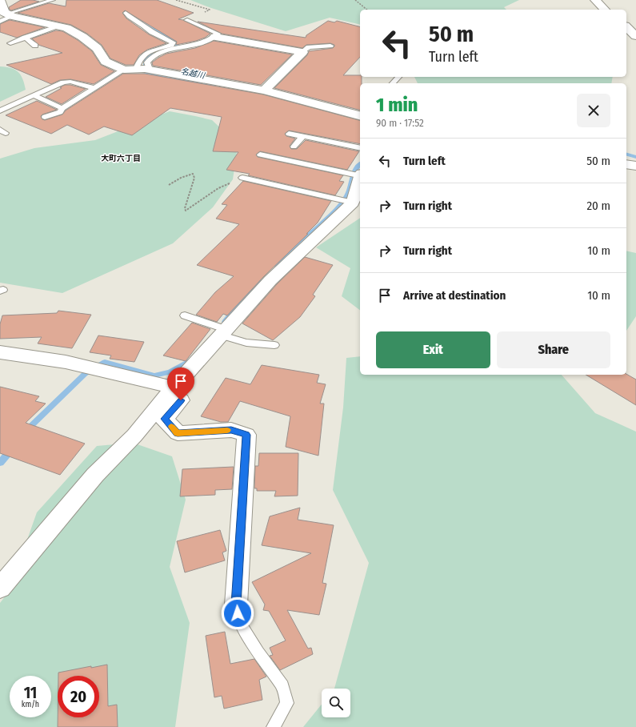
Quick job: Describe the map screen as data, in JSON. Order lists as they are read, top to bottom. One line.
{"districts":["大町六丁目"],"water":["名越川"],"page":{"turn":["50 m","Turn left"],"heading":["1 min","90 m · 17:52"],"list":[{"name":"Turn left","value":"50 m"},{"name":"Turn right","value":"20 m"},{"name":"Turn right","value":"10 m"},{"name":"Arrive at destination","value":"10 m"}],"buttons":["Exit","Share"],"speed":"11 km/h","limit":"20"}}
